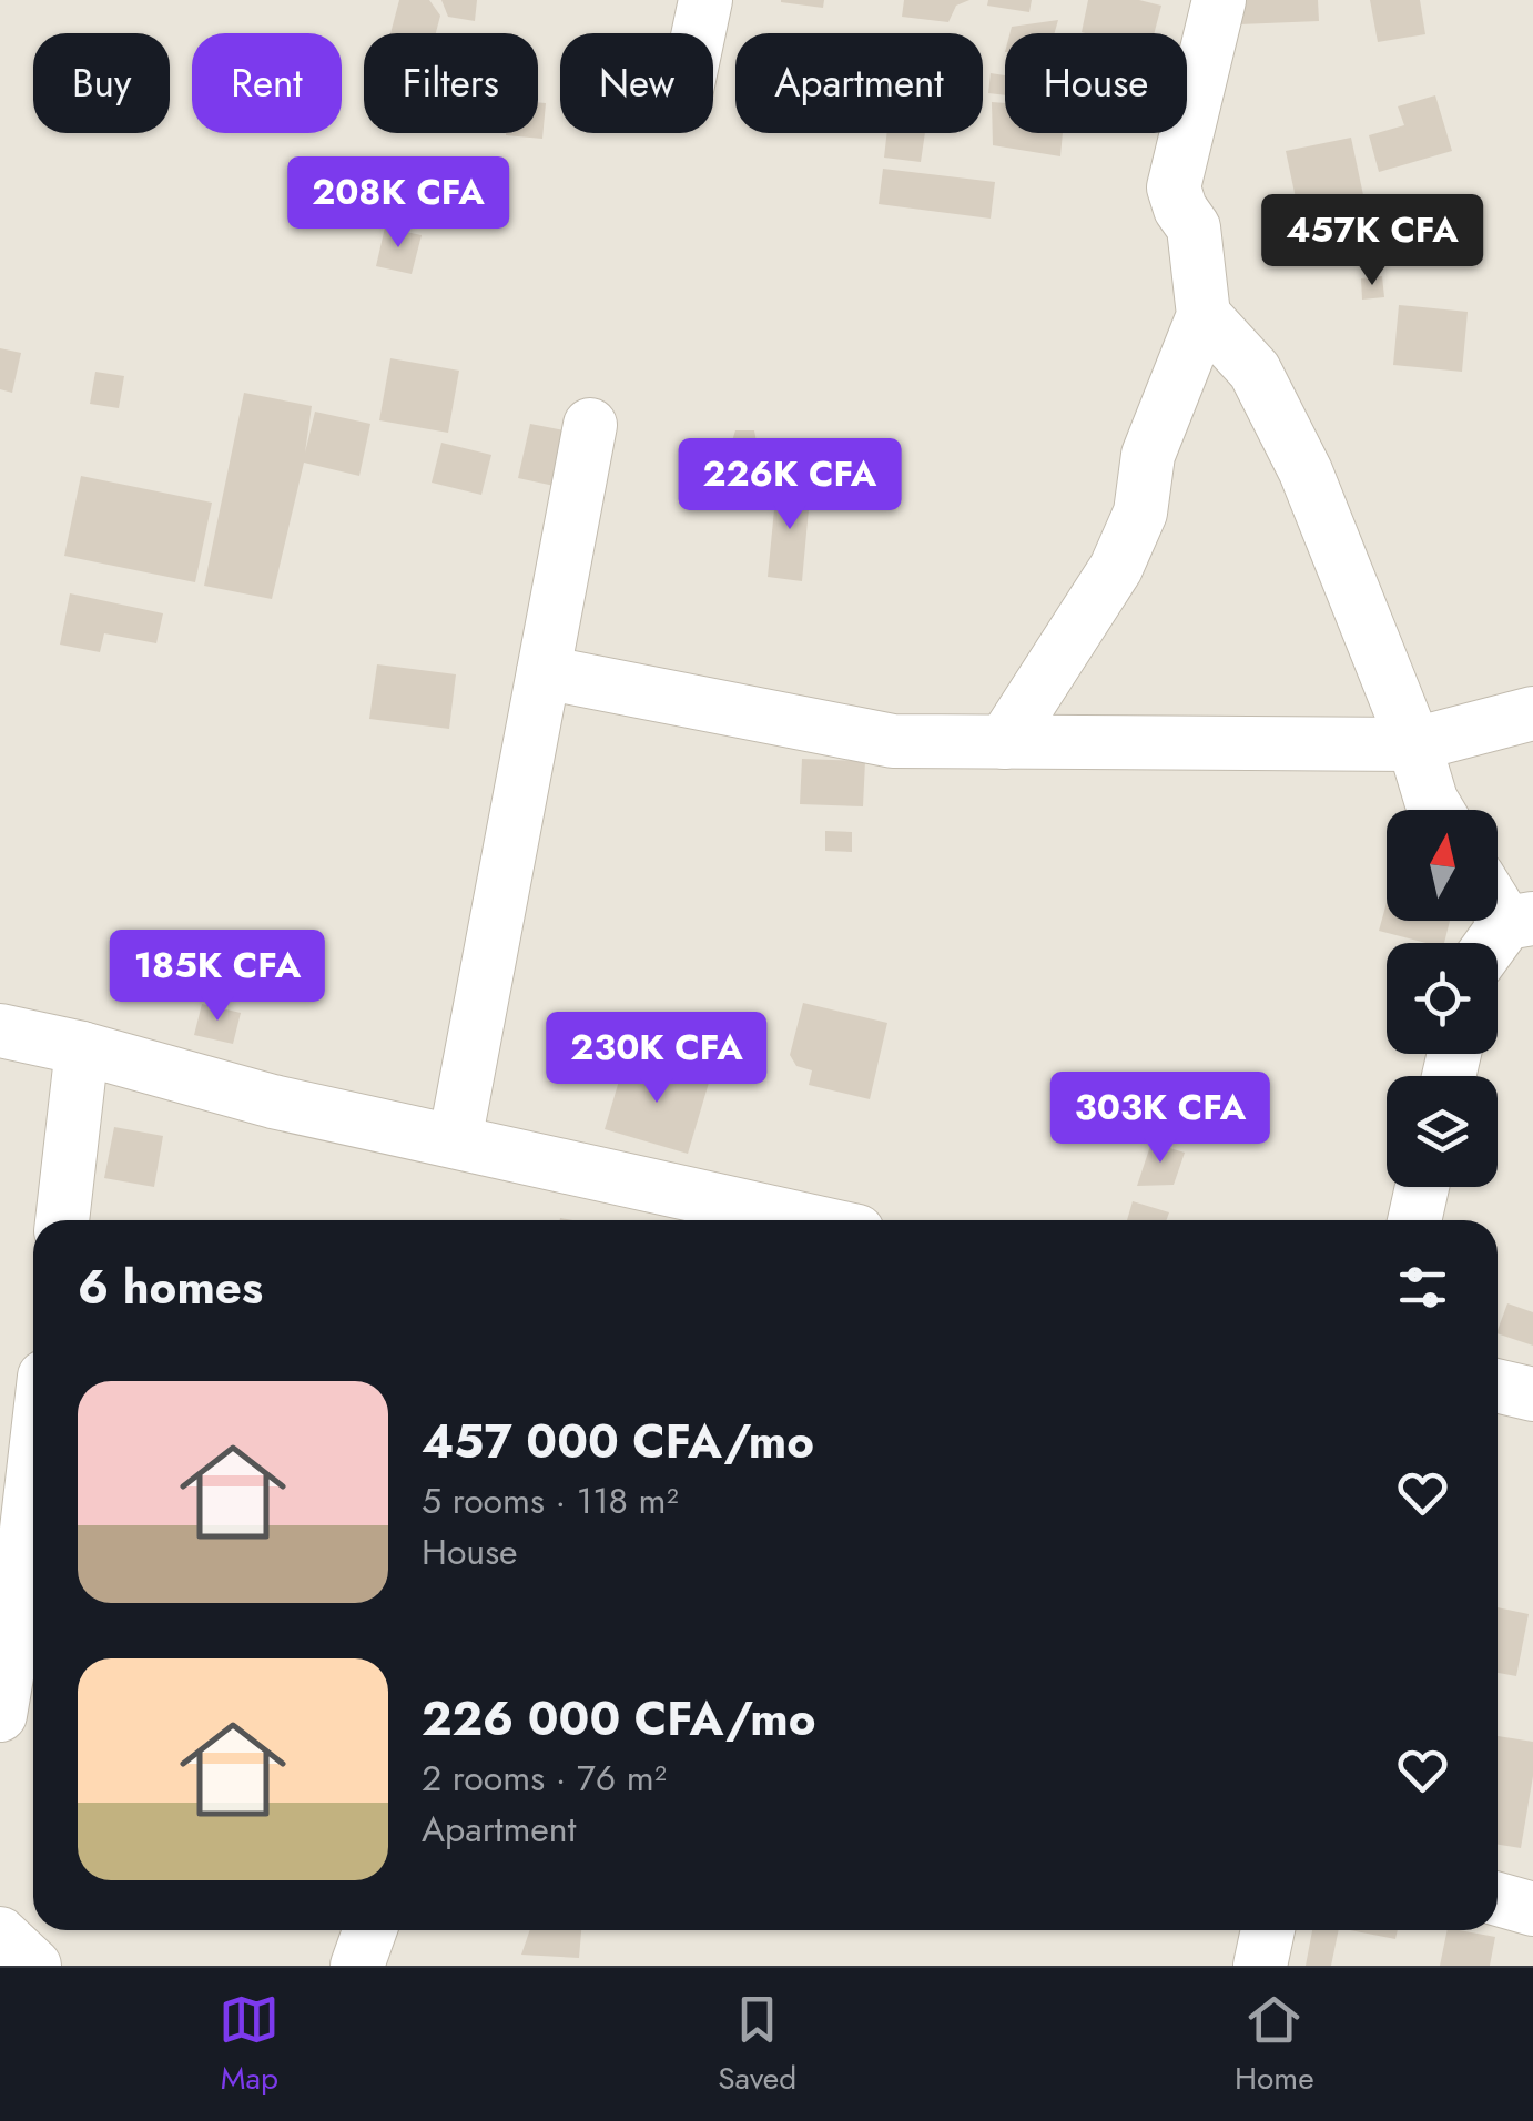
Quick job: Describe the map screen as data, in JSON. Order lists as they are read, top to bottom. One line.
{"north":"top","page":{"chip":["Buy","Rent","Filters","New","Apartment","House"],"price":["208K CFA","457K CFA","226K CFA","185K CFA","230K CFA","303K CFA"],"heading":"6 homes","list":[{"name":"457 000 CFA/mo","note":"5 rooms · 118 m² · House"},{"name":"226 000 CFA/mo","note":"2 rooms · 76 m² · Apartment"}],"tabs":["Map","Saved","Home"]}}
